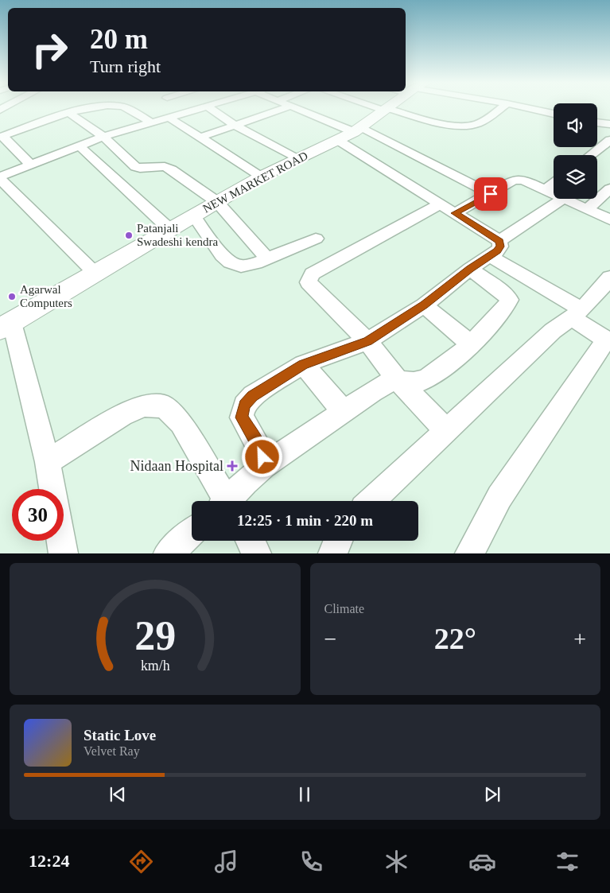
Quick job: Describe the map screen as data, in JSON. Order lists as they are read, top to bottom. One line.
{"streets":{"street":["NEW MARKET ROAD"]},"places":{"other":["Patanjali Swadeshi kendra","Agarwal Computers"],"health":["Nidaan Hospital"]},"page":{"turn":["20 m","Turn right"],"limit":"30","trip":"12:25 · 1 min · 220 m","tile":"Climate","heat":["−","22°","+"],"song":["Static Love","Velvet Ray"],"tabs":"12:24","gauge":["29","km/h"]}}
